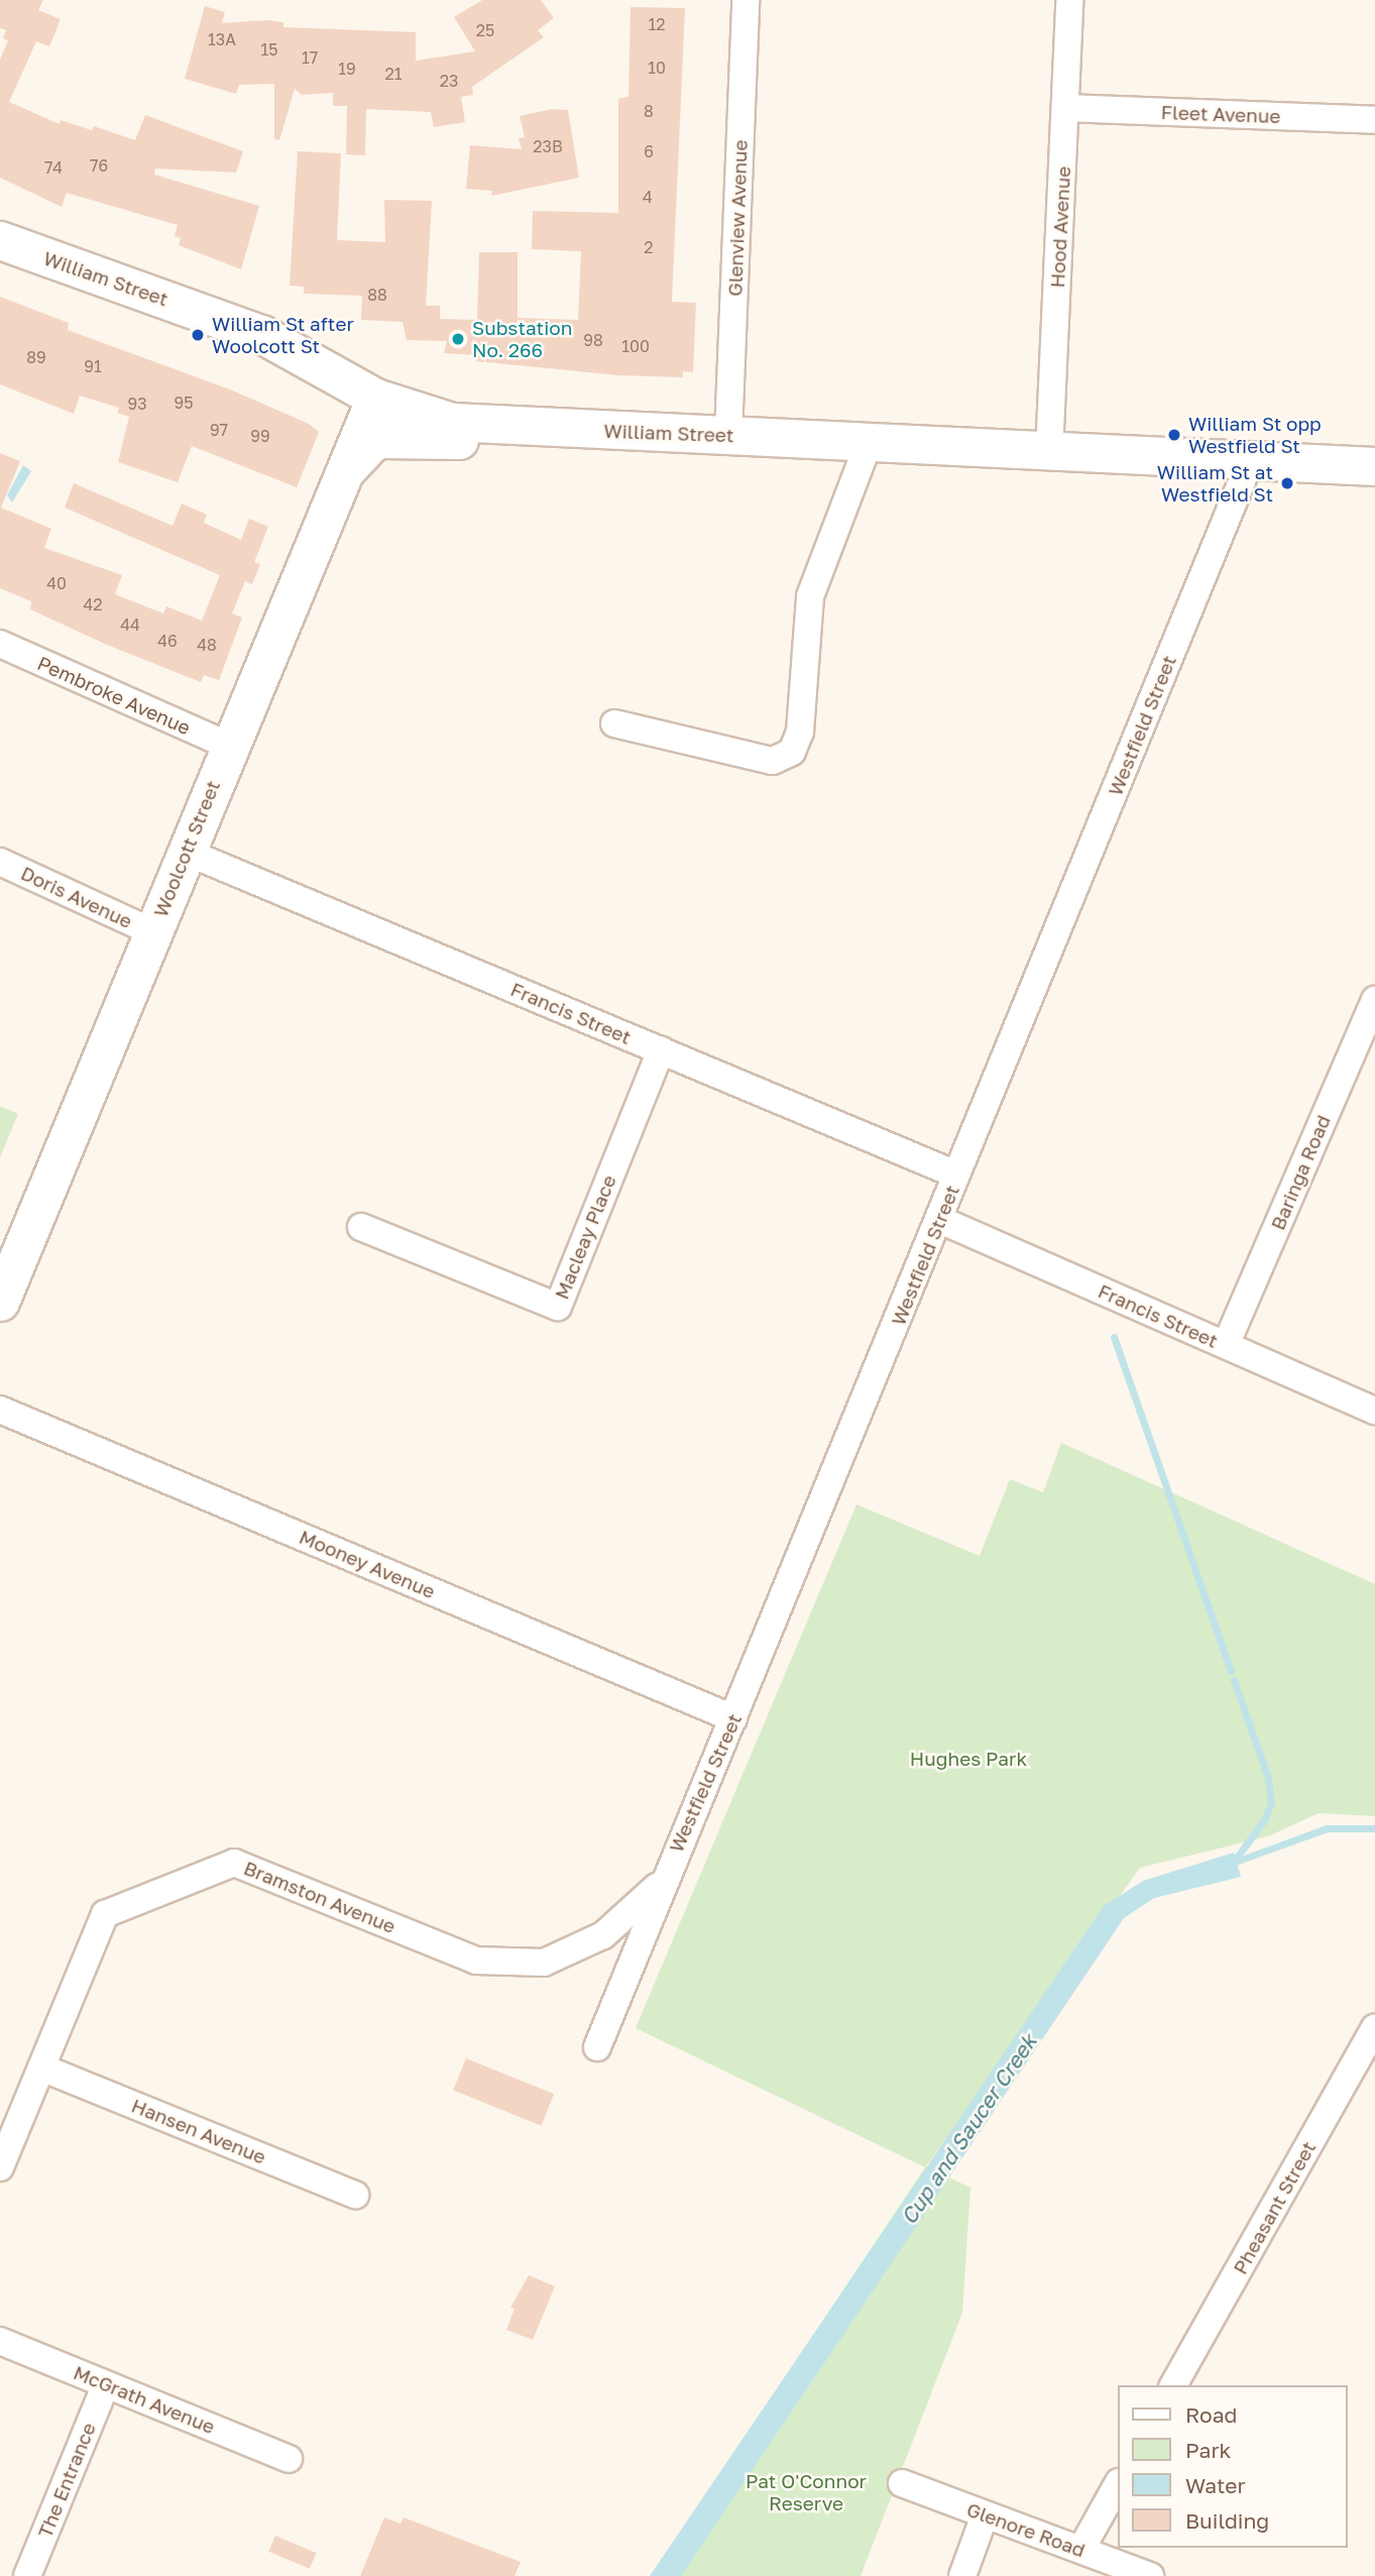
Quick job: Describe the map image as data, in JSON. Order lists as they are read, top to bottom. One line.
{"streets":{"main road":["William Street","Woolcott Street"],"street":["Fleet Avenue","Glenview Avenue","Hood Avenue","Pembroke Avenue","Westfield Street","Doris Avenue","Francis Street","Baringa Road","Macleay Place","Mooney Avenue","Bramston Avenue","Hansen Avenue","Pheasant Street","McGrath Avenue","The Entrance","Glenore Road"]},"crossings":[["Fleet Avenue","Hood Avenue"],["Glenview Avenue","William Street"],["Hood Avenue","William Street"],["William Street","Westfield Street"],["William Street","Woolcott Street"],["Pembroke Avenue","Woolcott Street"],["Westfield Street","Francis Street"],["Westfield Street","Mooney Avenue"],["Westfield Street","Bramston Avenue"],["Woolcott Street","Doris Avenue"],["Woolcott Street","Francis Street"],["Francis Street","Baringa Road"],["Francis Street","Macleay Place"],["Bramston Avenue","Hansen Avenue"],["McGrath Avenue","The Entrance"]],"water":["Cup and Saucer Creek"],"parks":["Hughes Park","Pat O'Connor Reserve"],"places":["William St after Woolcott St","Substation No. 266","William St opp Westfield St","William St at Westfield St"],"house_numbers":["12","25","13A","15","17","10","19","21","23","8","23B","6","76","74","4","2","88","98","100","89","91","95","93","97","99","40","42","44","46","48"],"legend":["Road","Park","Water","Building"]}
